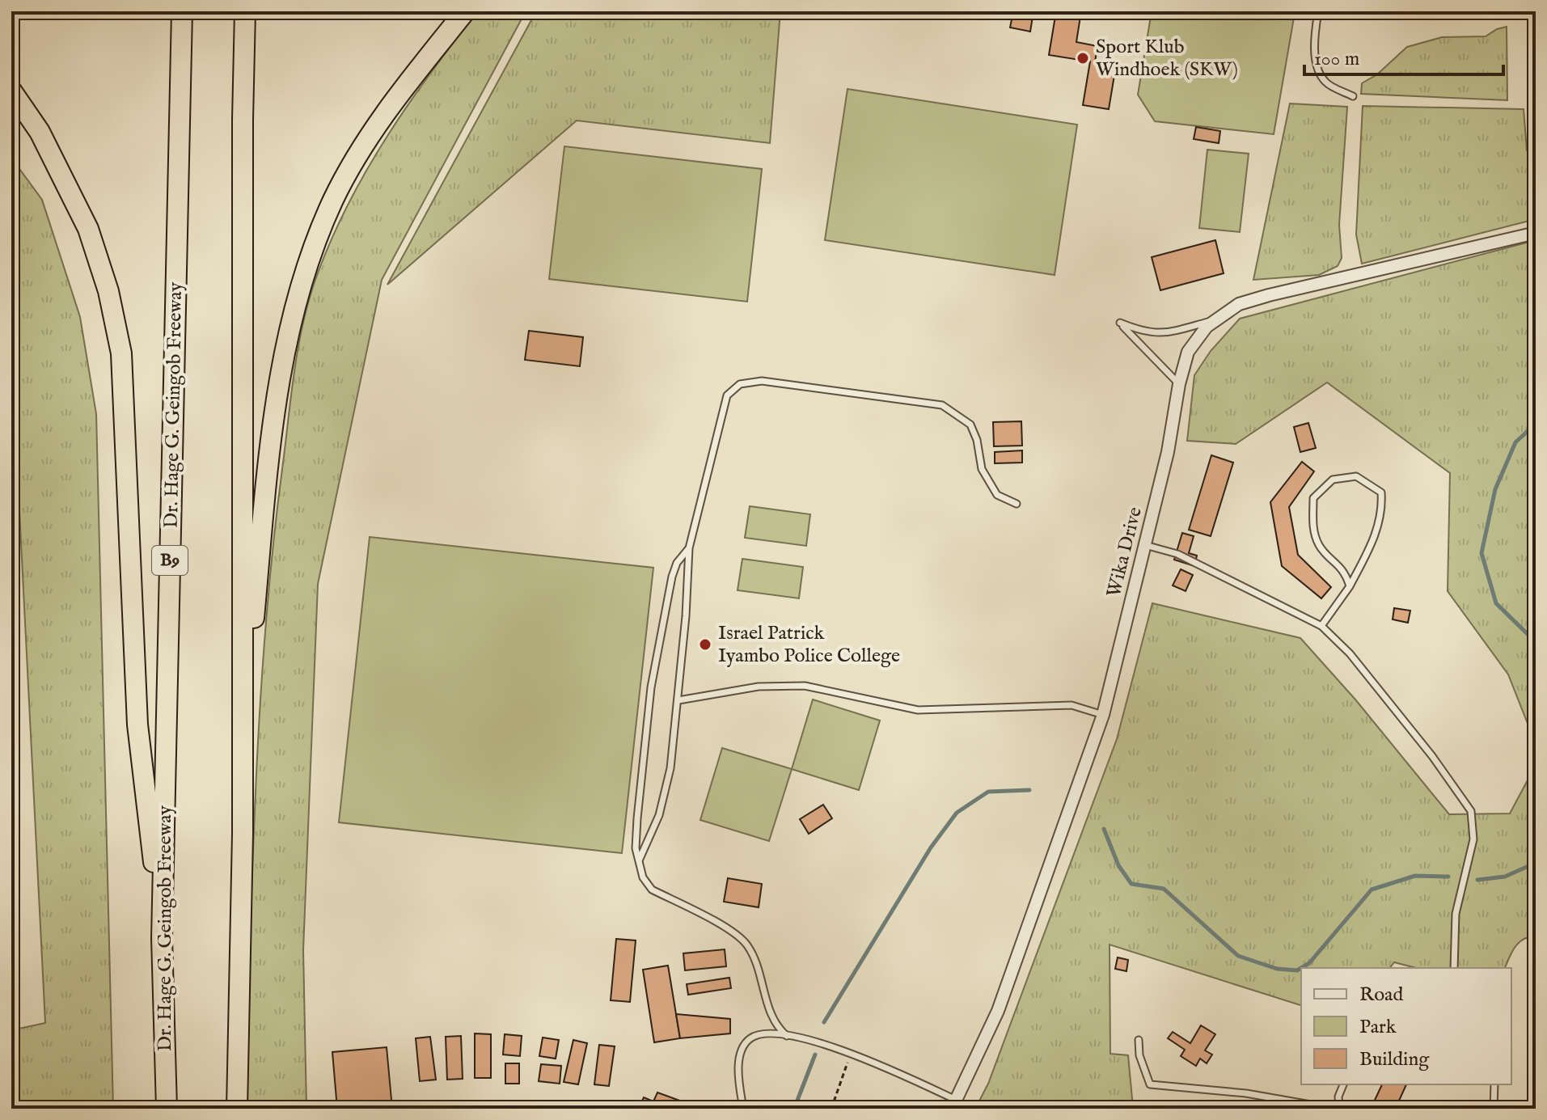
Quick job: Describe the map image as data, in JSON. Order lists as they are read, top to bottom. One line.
{"streets":{"highway":["Dr. Hage G. Geingob Freeway","B9"],"street":["Wika Drive"]},"places":["Sport Klub Windhoek (SKW)","Israel Patrick Iyambo Police College"],"legend":["Road","Park","Building"],"scale_bar":"100 m"}
